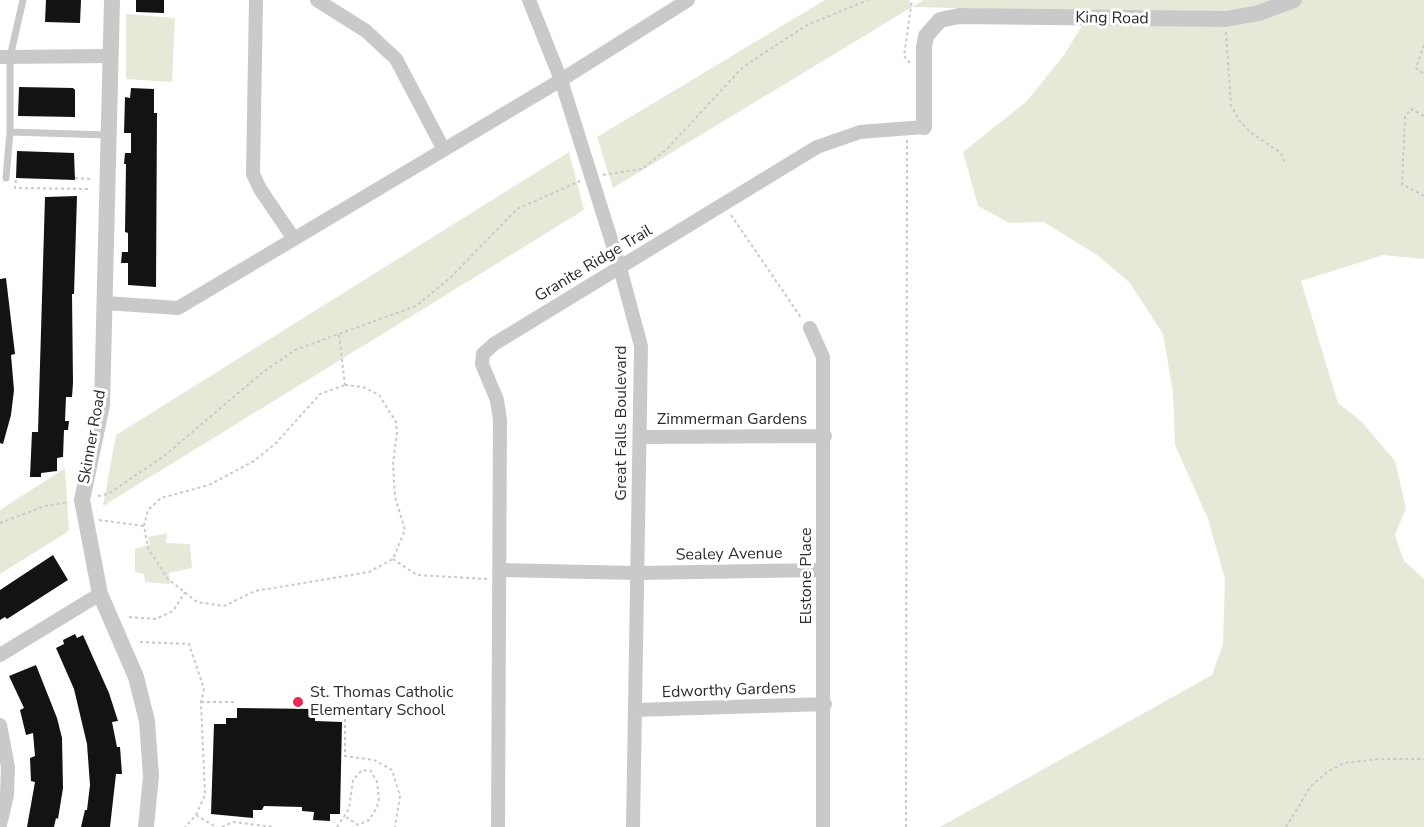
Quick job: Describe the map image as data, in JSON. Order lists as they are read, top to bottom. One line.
{"streets":{"street":["King Road","Granite Ridge Trail","Zimmerman Gardens","Great Falls Boulevard","Skinner Road","Sealey Avenue","Elstone Place","Edworthy Gardens"]},"crossings":[["King Road","Granite Ridge Trail"],["Granite Ridge Trail","Great Falls Boulevard"],["Zimmerman Gardens","Great Falls Boulevard"],["Zimmerman Gardens","Elstone Place"],["Great Falls Boulevard","Sealey Avenue"],["Great Falls Boulevard","Edworthy Gardens"],["Sealey Avenue","Elstone Place"],["Elstone Place","Edworthy Gardens"]],"places":["St. Thomas Catholic Elementary School"]}
